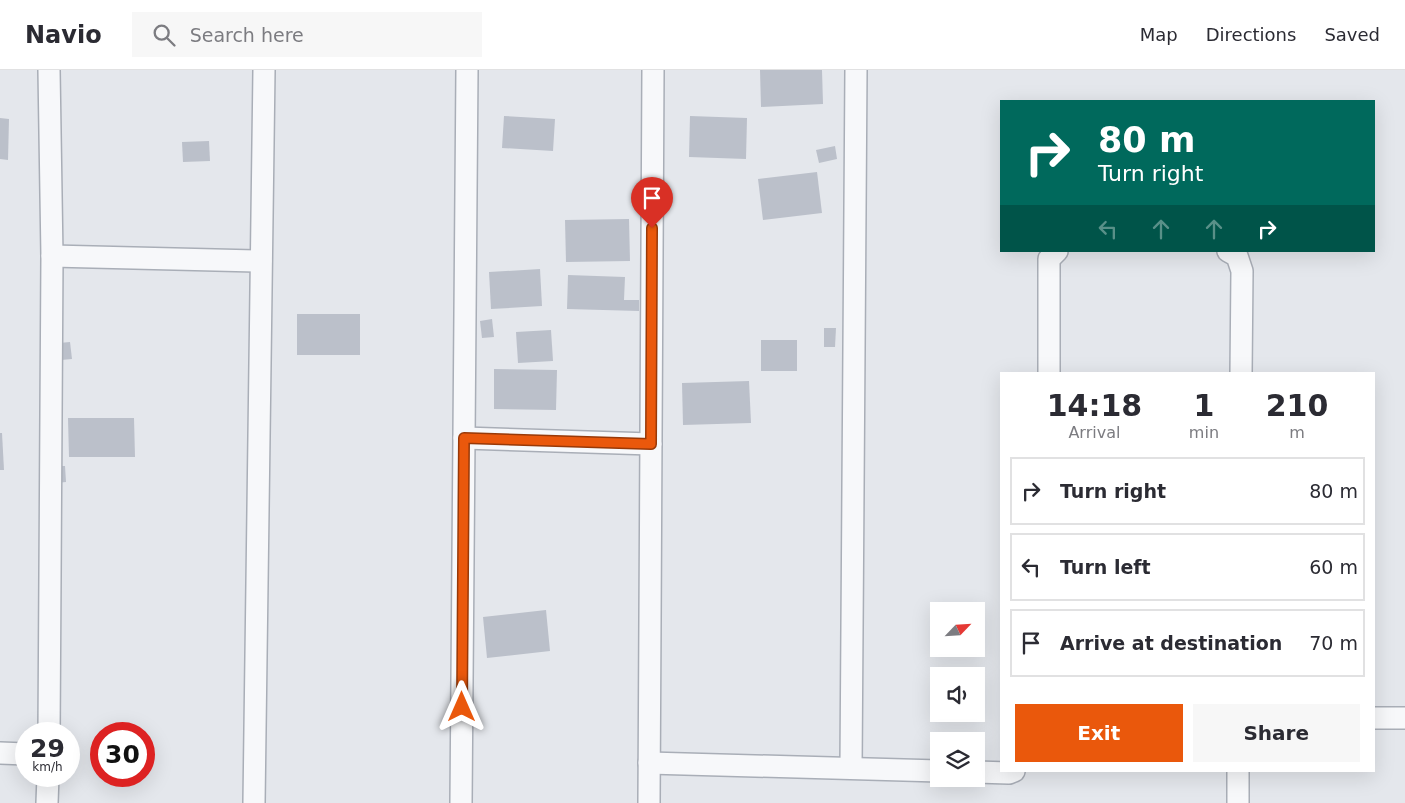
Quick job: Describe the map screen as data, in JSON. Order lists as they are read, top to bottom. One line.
{"north":"top right","page":{"header":"Navio","search":"Search here","nav":["Map","Directions","Saved"],"turn":["80 m","Turn right"],"eta":["14:18","Arrival","1","min","210","m"],"list":[{"name":"Turn right","value":"80 m"},{"name":"Turn left","value":"60 m"},{"name":"Arrive at destination","value":"70 m"}],"buttons":["Exit","Share"],"speed":"29 km/h","limit":"30"}}
